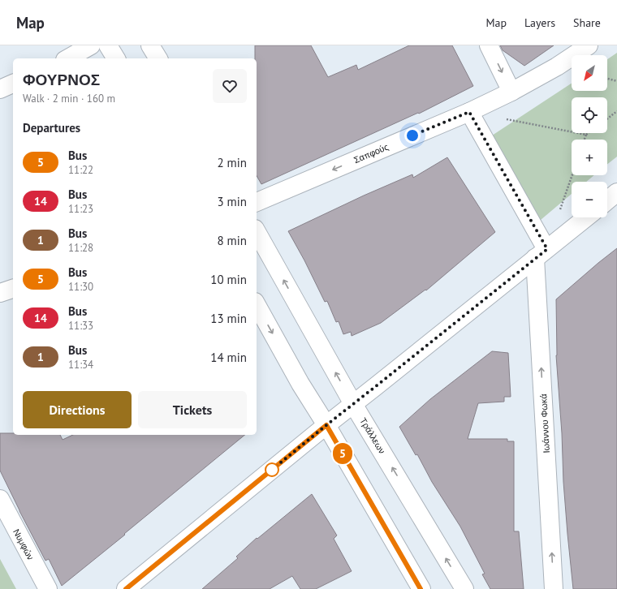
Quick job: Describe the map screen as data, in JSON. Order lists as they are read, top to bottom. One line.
{"streets":{"street":["Σαπφούς","Ιωάννου Φωκά","Τράλλεων","Νυμφών"]},"one_way":["Σαπφούς","Ιωάννου Φωκά"],"lines":["bus line 5"],"north":"bottom left","page":{"header":"Map","nav":["Map","Layers","Share"],"on_map":"5","map_buttons":["+","−"],"heading":[["ΦΟΥΡΝΟΣ","Walk · 2 min · 160 m"],"Departures"],"list":[{"mark":"5","name":"Bus","note":"11:22","value":"2 min"},{"mark":"14","name":"Bus","note":"11:23","value":"3 min"},{"mark":"1","name":"Bus","note":"11:28","value":"8 min"},{"mark":"5","name":"Bus","note":"11:30","value":"10 min"},{"mark":"14","name":"Bus","note":"11:33","value":"13 min"},{"mark":"1","name":"Bus","note":"11:34","value":"14 min"}],"buttons":["Directions","Tickets"]}}
